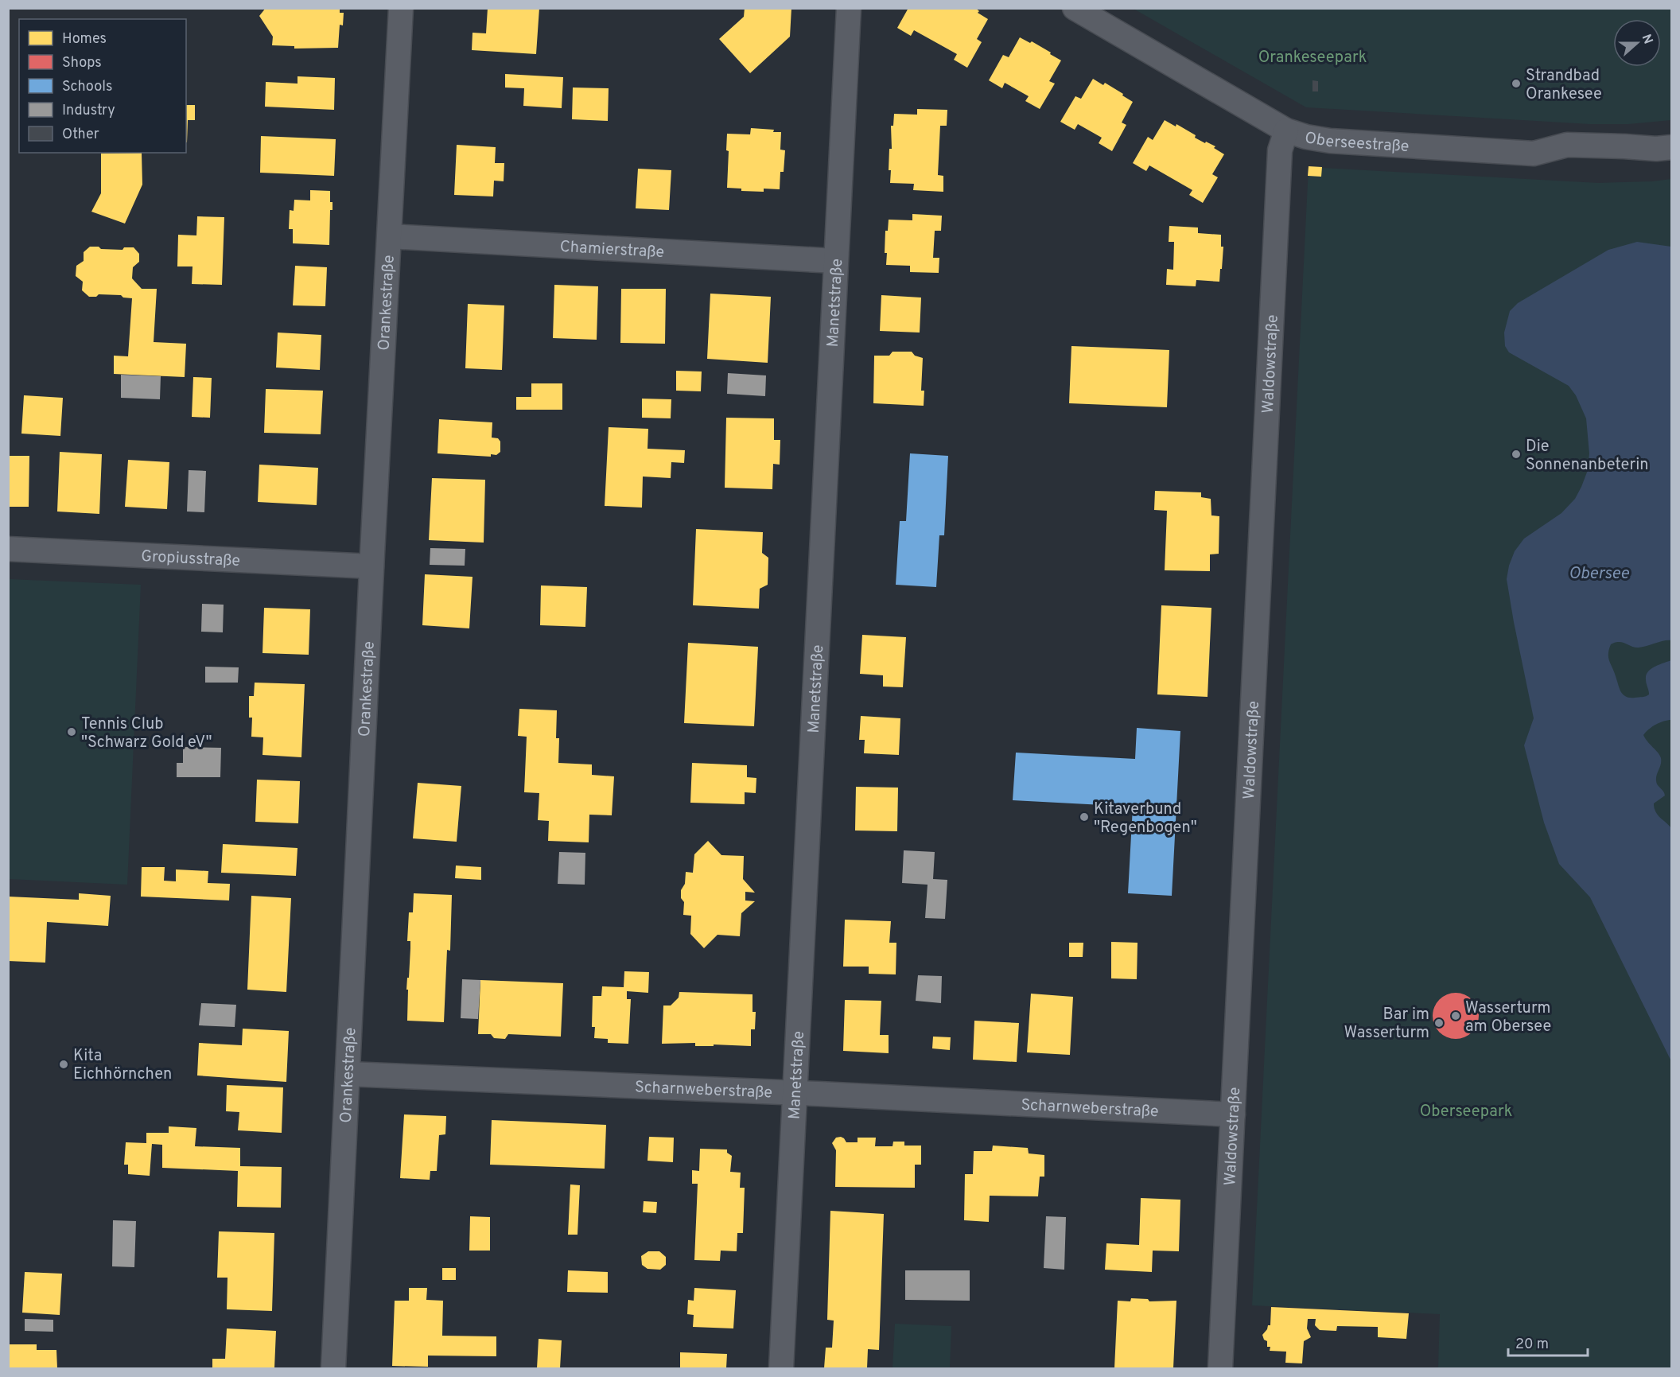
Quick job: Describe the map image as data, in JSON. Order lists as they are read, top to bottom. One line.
{"streets":{"street":["Oberseestraße","Chamierstraße","Orankestraße","Manetstraße","Waldowstraße","Gropiusstraße","Scharnweberstraße"]},"crossings":[["Oberseestraße","Waldowstraße"],["Chamierstraße","Orankestraße"],["Chamierstraße","Manetstraße"],["Orankestraße","Gropiusstraße"],["Orankestraße","Scharnweberstraße"],["Manetstraße","Scharnweberstraße"],["Waldowstraße","Scharnweberstraße"]],"water":["Obersee"],"parks":["Orankeseepark","Oberseepark"],"places":["Strandbad Orankesee","Die Sonnenanbeterin","Tennis Club \"Schwarz Gold eV\"","Kitaverbund \"Regenbogen\"","Wasserturm am Obersee","Bar im Wasserturm","Kita Eichhörnchen"],"legend":["Homes","Shops","Schools","Industry","Other"],"scale_bar":"20 m","north":"right"}
